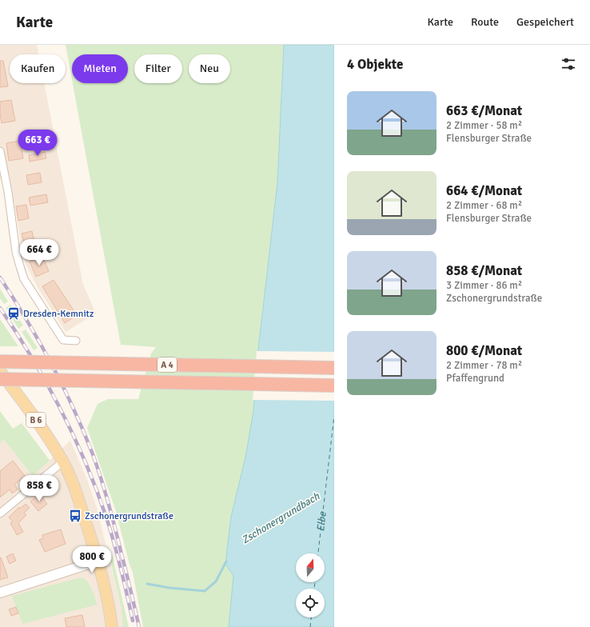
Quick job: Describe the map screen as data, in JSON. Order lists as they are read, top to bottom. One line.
{"streets":{"highway":["A 4"],"main road":["B 6"]},"water":["Zschonergrundbach","Elbe"],"places":{"station":["Dresden-Kemnitz"],"bus stop":["Zschonergrundstraße"]},"north":"top","page":{"header":"Karte","nav":["Karte","Route","Gespeichert"],"heading":"4 Objekte","chip":["Kaufen","Mieten","Filter","Neu"],"list":[{"name":"663 €/Monat","note":"2 Zimmer · 58 m² · Flensburger Straße"},{"name":"664 €/Monat","note":"2 Zimmer · 68 m² · Flensburger Straße"},{"name":"858 €/Monat","note":"3 Zimmer · 86 m² · Zschonergrundstraße"},{"name":"800 €/Monat","note":"2 Zimmer · 78 m² · Pfaffengrund"}],"price":["663 €","664 €","858 €","800 €"]}}
